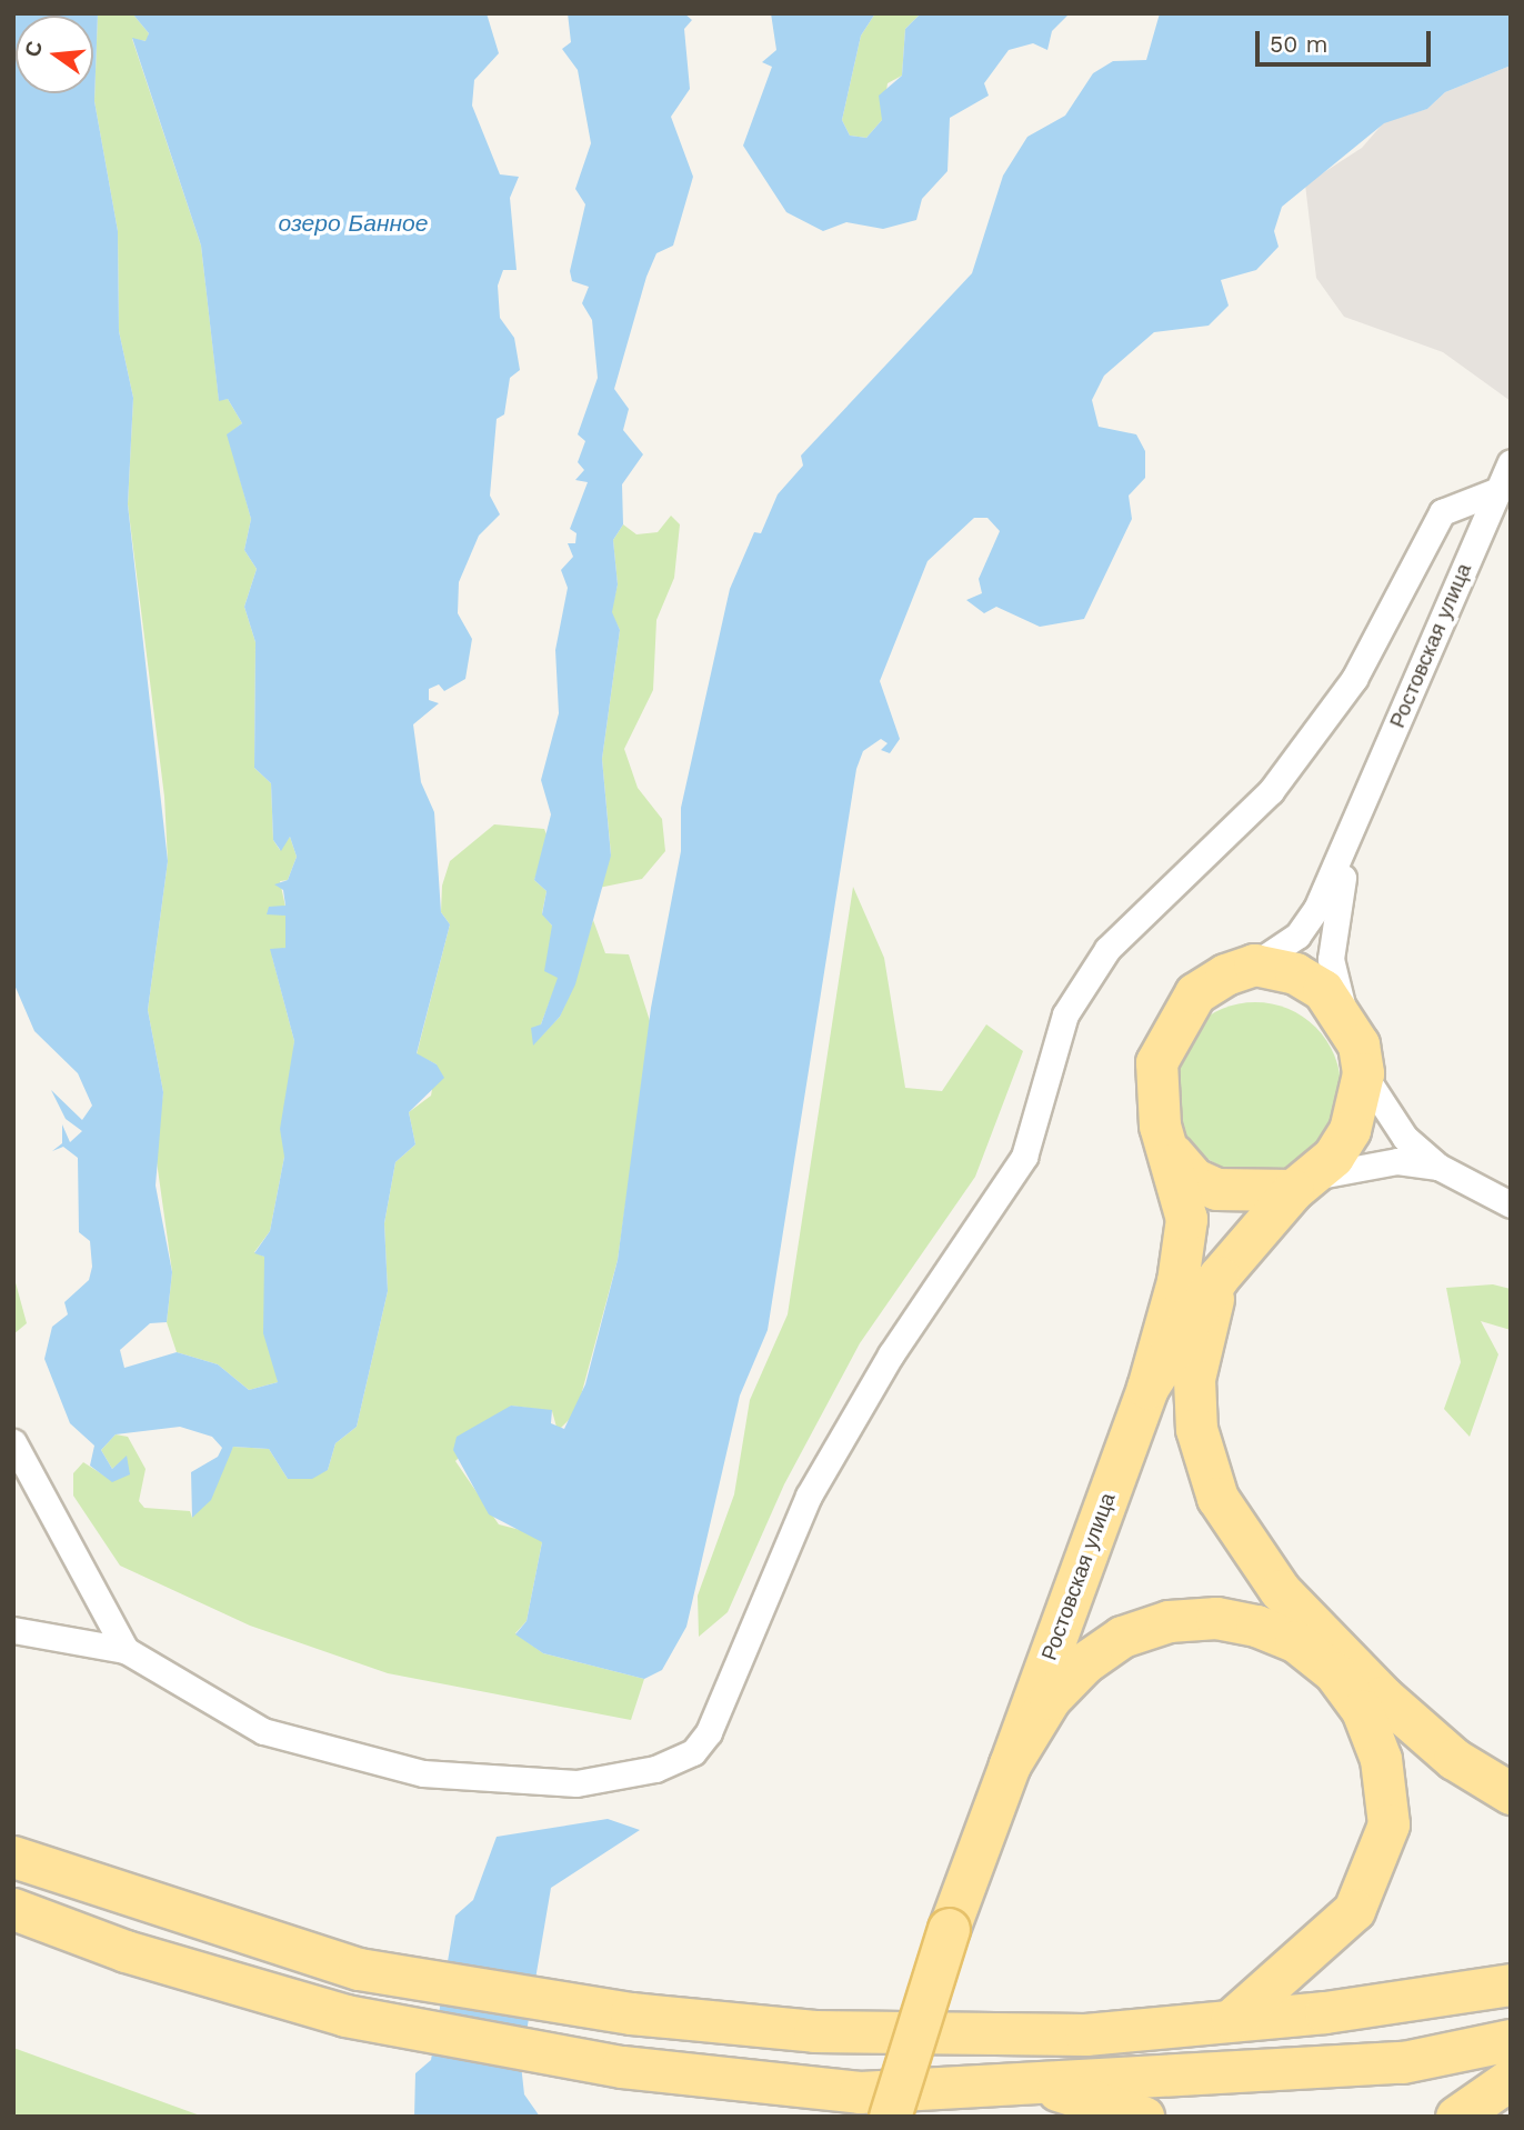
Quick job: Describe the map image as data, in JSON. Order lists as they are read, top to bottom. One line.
{"streets":{"main road":["Ростовская улица"]},"water":["озеро Банное"],"scale_bar":"50 m","north":"left"}
